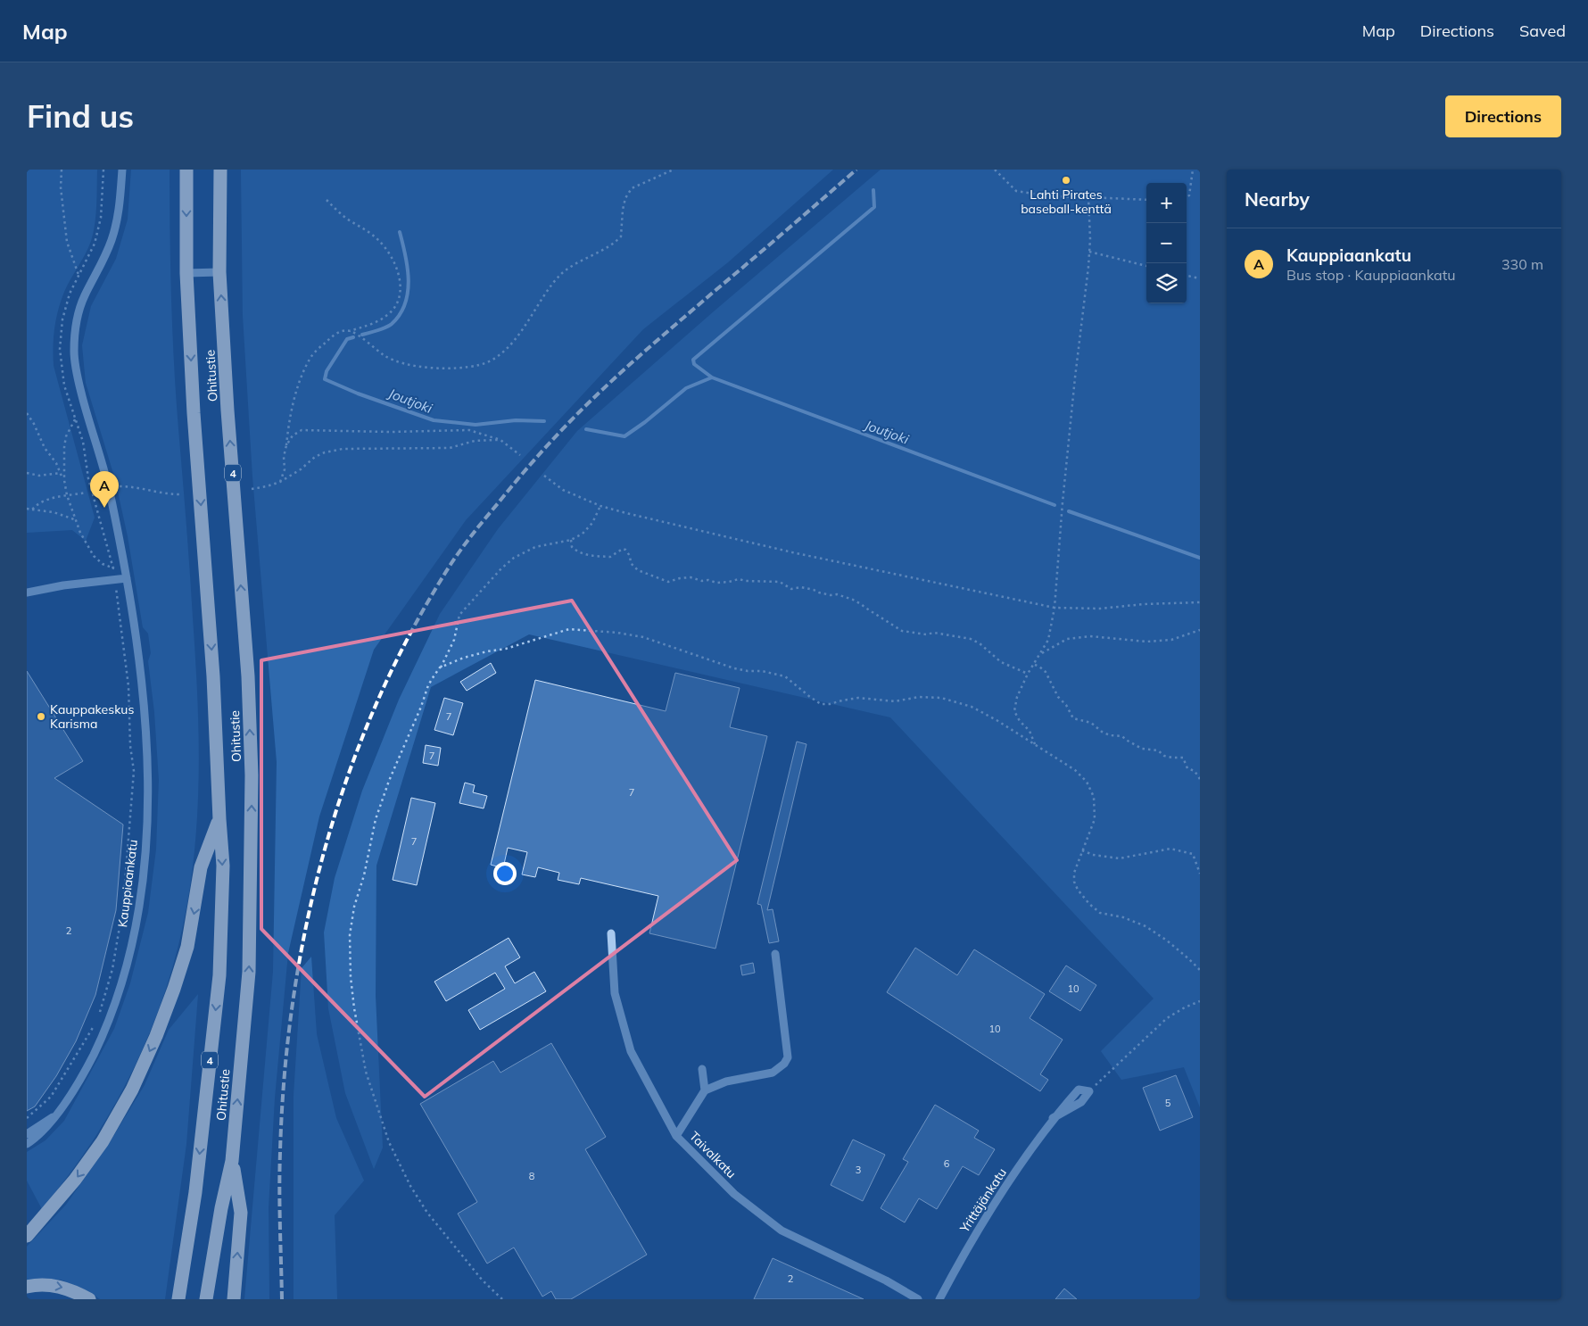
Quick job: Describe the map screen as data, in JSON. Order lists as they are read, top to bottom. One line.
{"streets":{"highway":["Ohitustie","4"],"street":["Kauppiaankatu","Taivalkatu","Yrittäjänkatu"]},"water":["Joutjoki"],"places":["Lahti Pirates baseball-kenttä","Kauppakeskus Karisma"],"house_numbers":["7","7","7","7","2","10","10","5","6","3","8","2"],"page":{"header":"Map","nav":["Map","Directions","Saved"],"buttons":"Directions","title":"Find us","heading":"Nearby","map_buttons":["+","−"],"list":[{"mark":"A","name":"Kauppiaankatu","note":"Bus stop · Kauppiaankatu","value":"330 m"}],"pins":"A"}}
